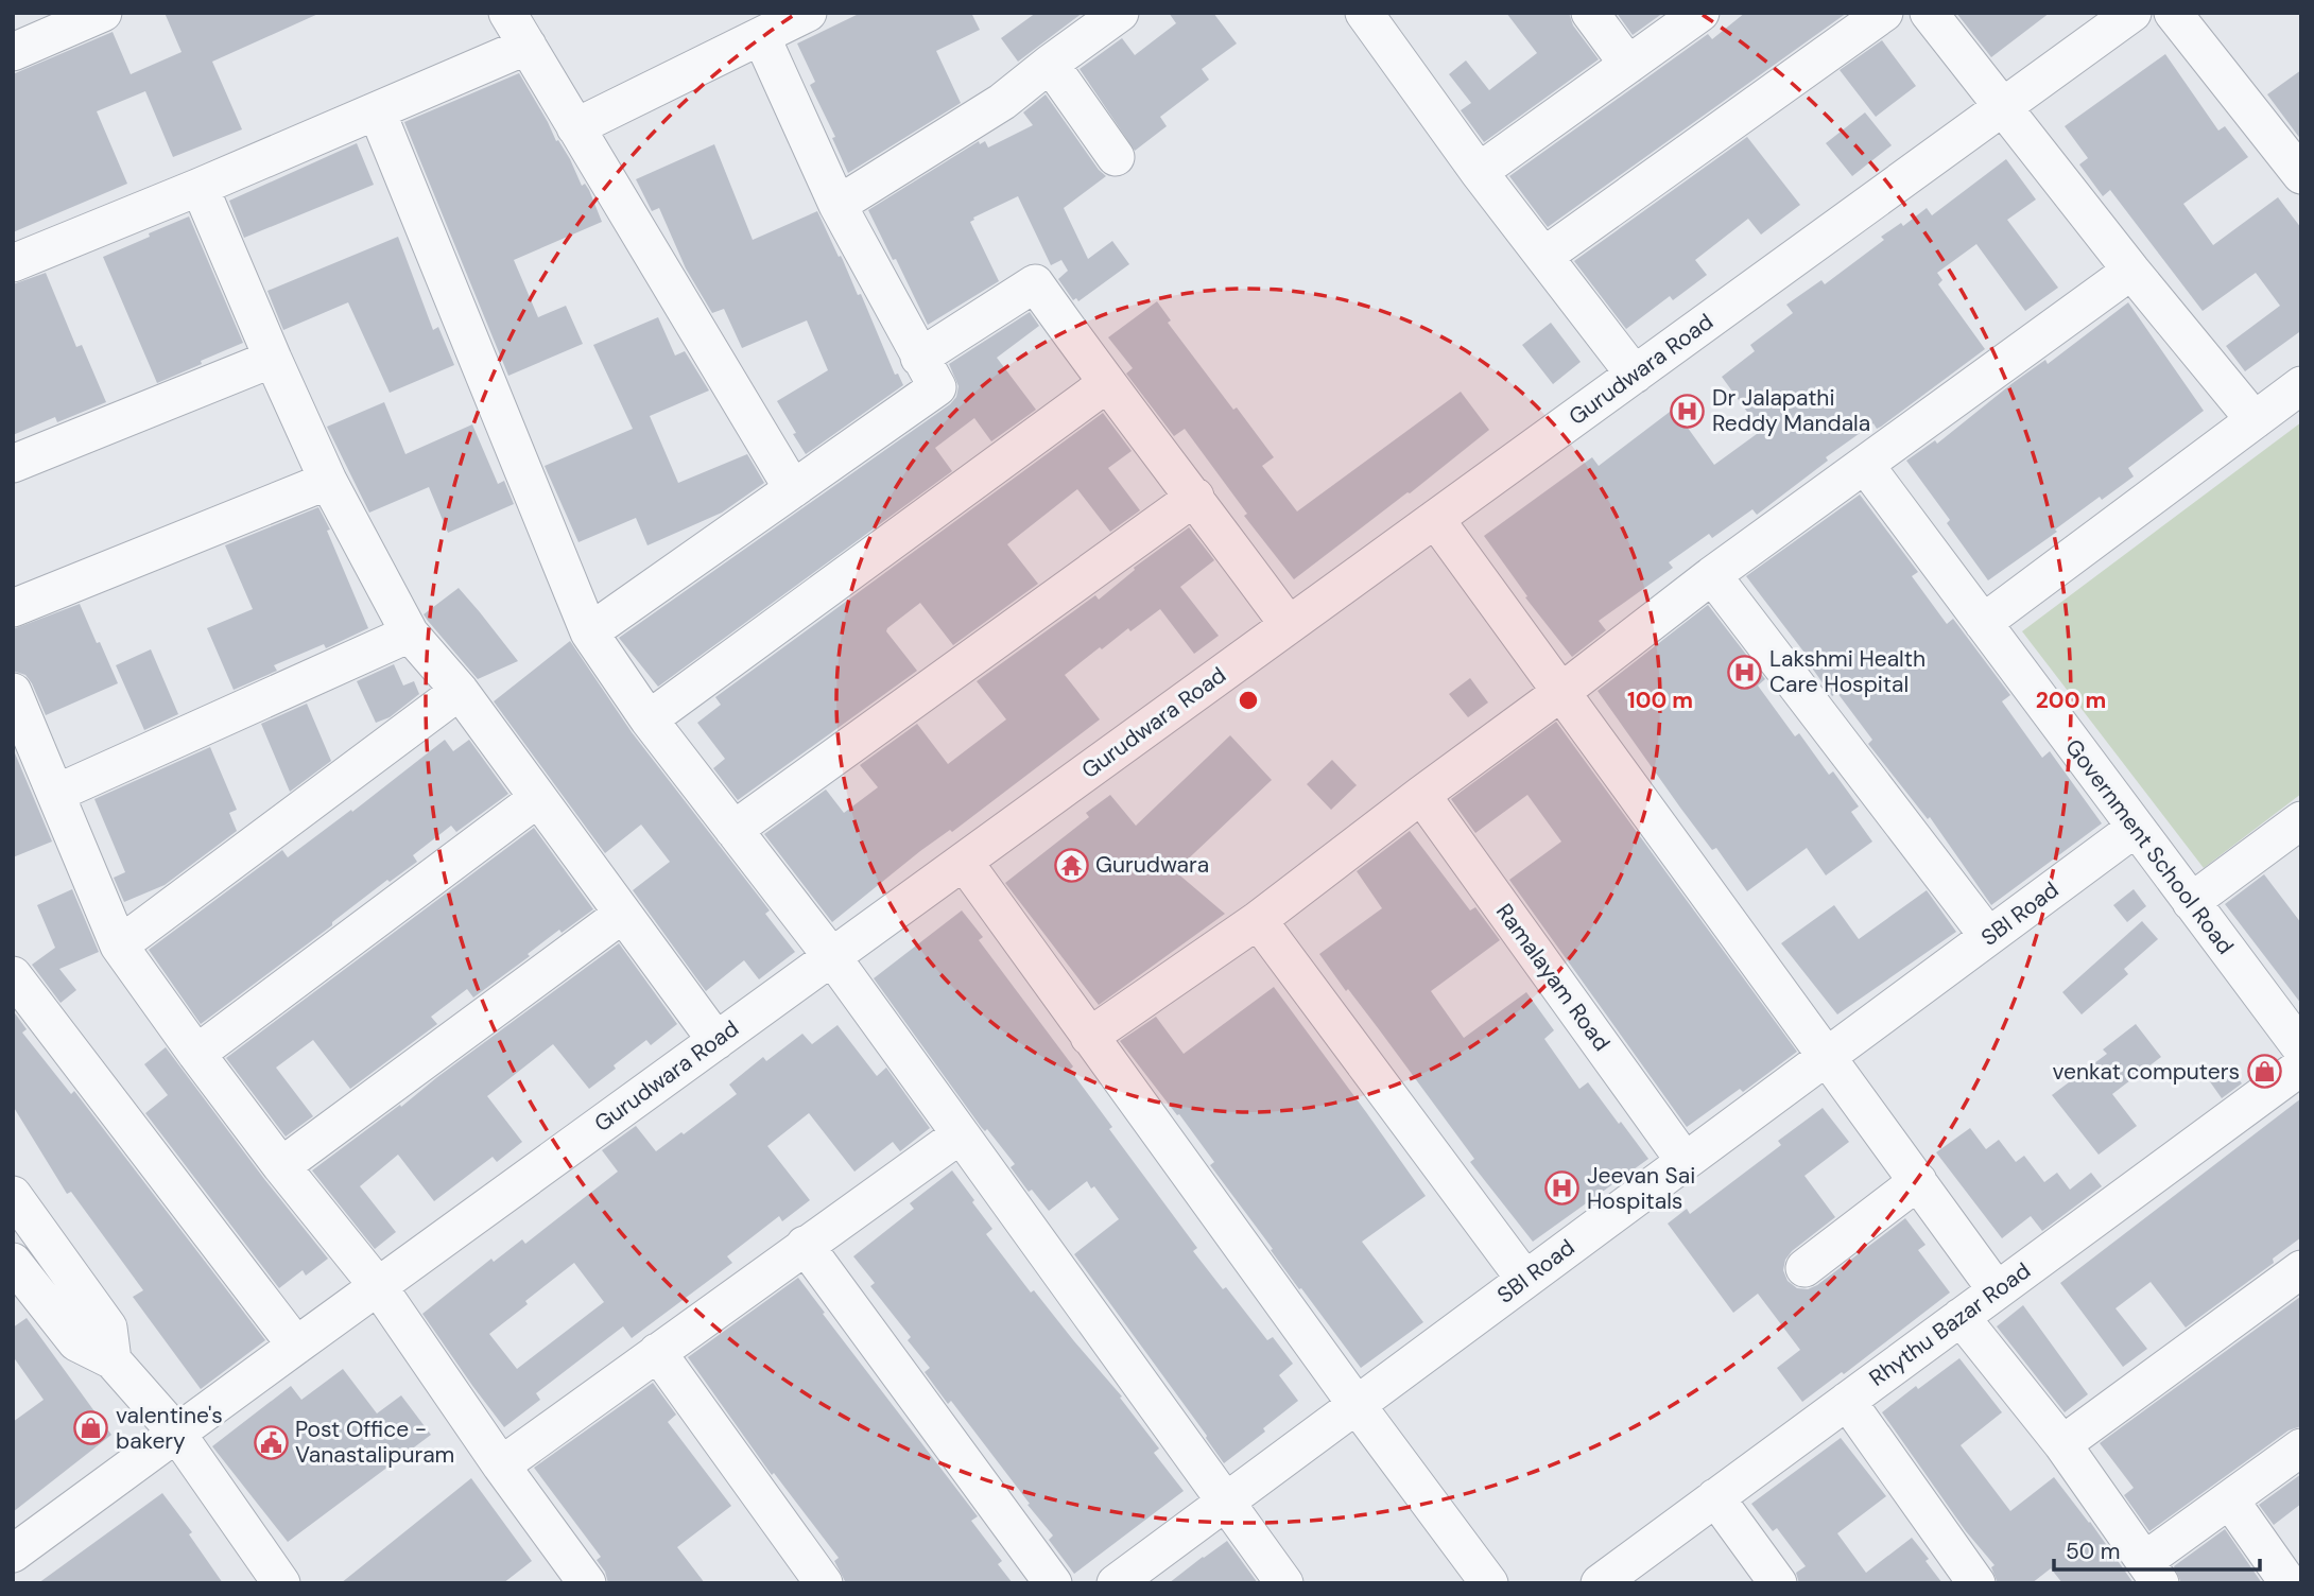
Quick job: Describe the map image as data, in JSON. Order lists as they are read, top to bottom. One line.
{"streets":{"street":["Gurudwara Road","Government School Road","SBI Road","Ramalayam Road","Rhythu Bazar Road"]},"crossings":[["Government School Road","SBI Road"],["SBI Road","Ramalayam Road"]],"places":{"hospital":["Dr Jalapathi Reddy Mandala","Lakshmi Health Care Hospital","Jeevan Sai Hospitals"],"temple":["Gurudwara"],"shop":["venkat computers","valentine's bakery"],"public building":["Post Office - Vanastalipuram"]},"scale_bar":"50 m","rings":["100 m","200 m"]}
